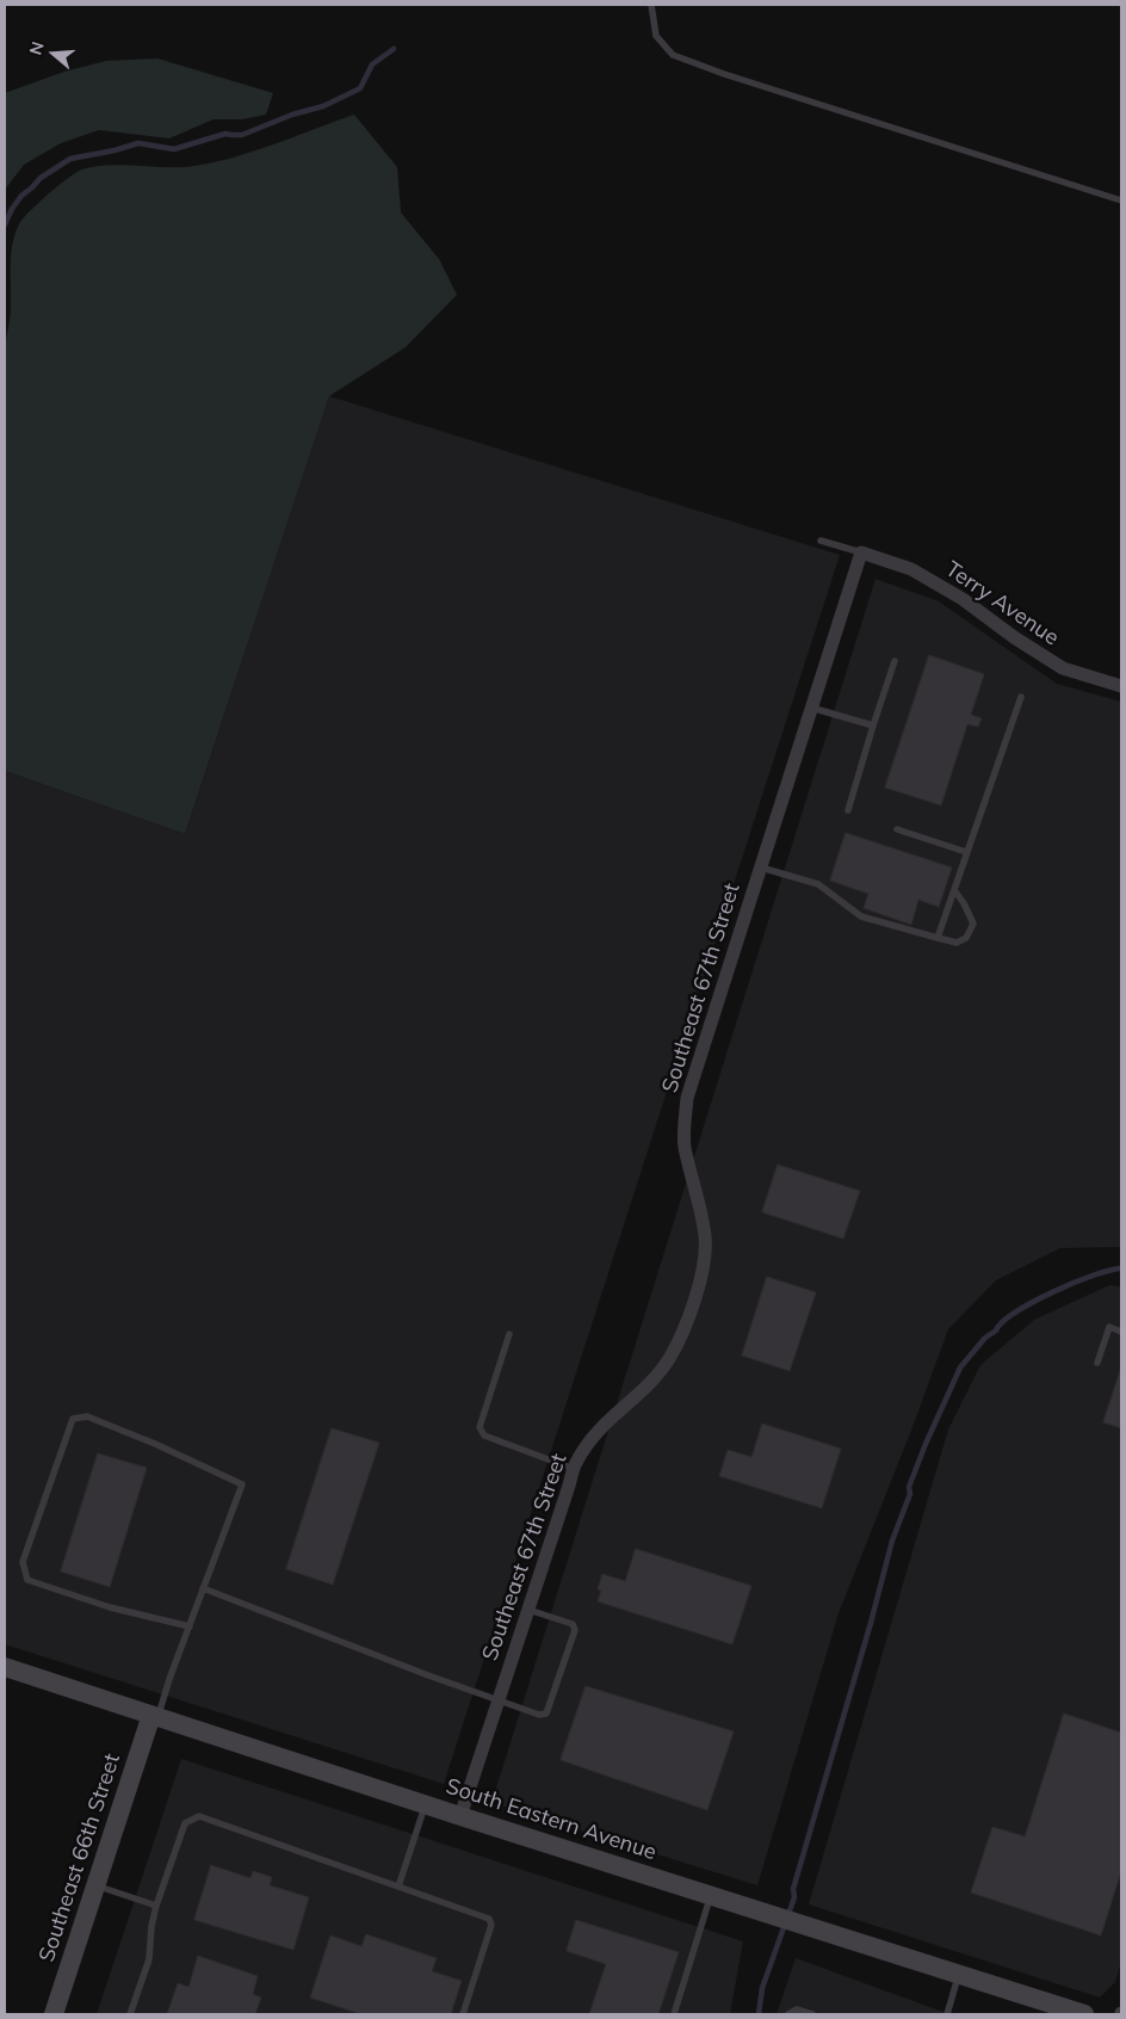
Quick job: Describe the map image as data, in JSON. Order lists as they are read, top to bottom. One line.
{"streets":{"main road":["South Eastern Avenue","Southeast 66th Street"],"street":["Terry Avenue","Southeast 67th Street"]},"crossings":[["Terry Avenue","Southeast 67th Street"],["Southeast 67th Street","South Eastern Avenue"],["South Eastern Avenue","Southeast 66th Street"]],"north":"left"}
